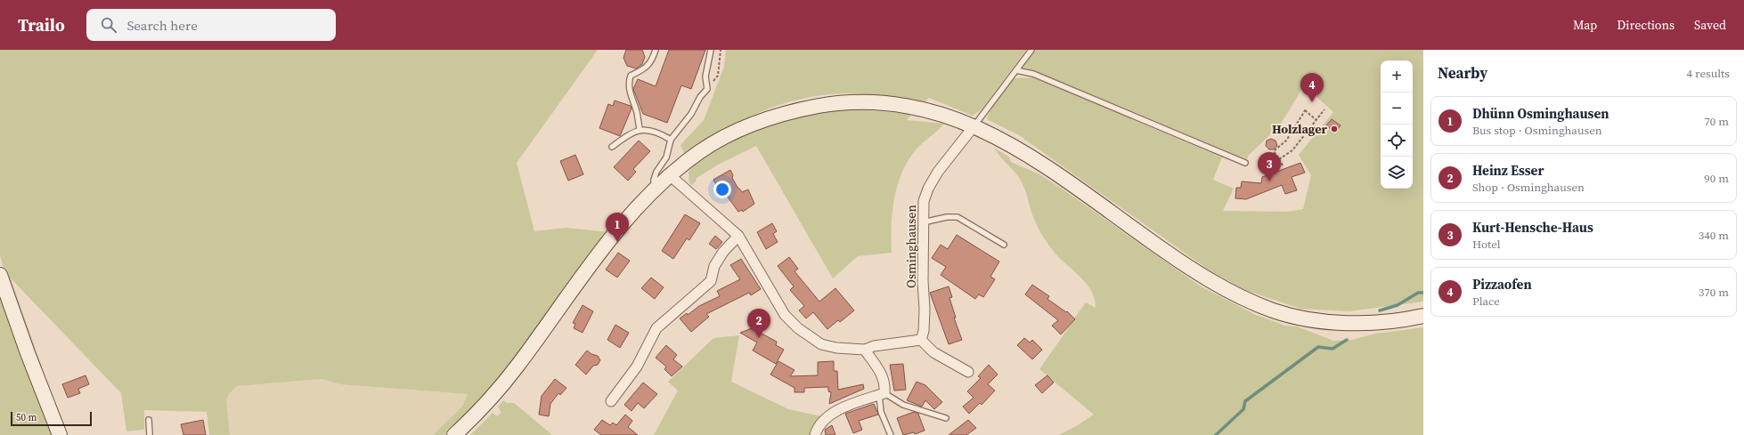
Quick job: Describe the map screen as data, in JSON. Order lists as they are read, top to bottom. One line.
{"streets":{"street":["Osminghausen"]},"places":["Holzlager"],"scale_bar":"50 m","page":{"header":"Trailo","search":"Search here","nav":["Map","Directions","Saved"],"heading":["Nearby","4 results"],"map_buttons":["+","−"],"pins":["4","3","1","2"],"list":[{"mark":"1","name":"Dhünn Osminghausen","note":"Bus stop · Osminghausen","value":"70 m"},{"mark":"2","name":"Heinz Esser","note":"Shop · Osminghausen","value":"90 m"},{"mark":"3","name":"Kurt-Hensche-Haus","note":"Hotel","value":"340 m"},{"mark":"4","name":"Pizzaofen","note":"Place","value":"370 m"}],"scale":"50 m"}}
